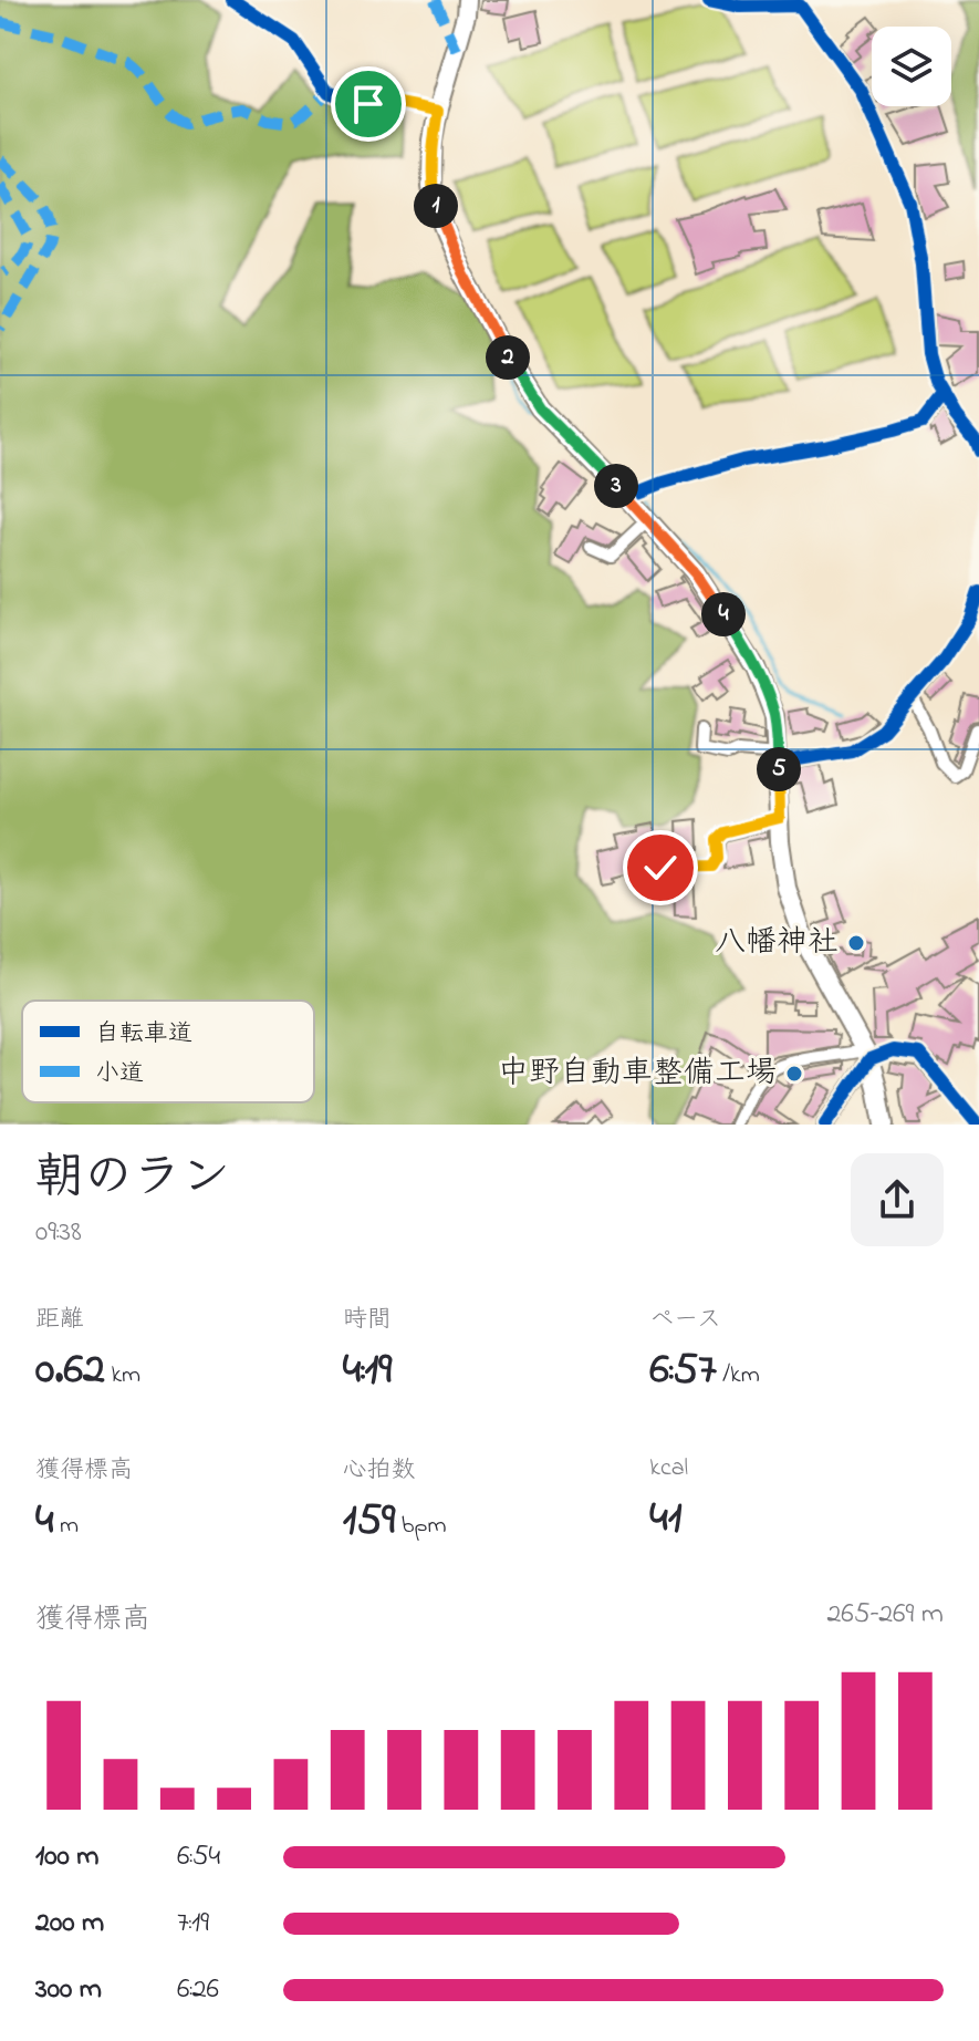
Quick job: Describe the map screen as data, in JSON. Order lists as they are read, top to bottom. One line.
{"places":["八幡神社","中野自動車整備工場"],"legend":["自転車道","小道"],"page":{"pins":["1","2","3","4","5"],"heading":["朝のラン","09:38"],"stats":[["距離","0.62 km"],["時間","4:19"],["ペース","6:57 /km"],["獲得標高","4 m"],["心拍数","159 bpm"],["kcal","41"]],"chart":["獲得標高","265–269 m"],"list":[{"name":"100 m","note":"6:54"},{"name":"200 m","note":"7:19"},{"name":"300 m","note":"6:26"}]}}
